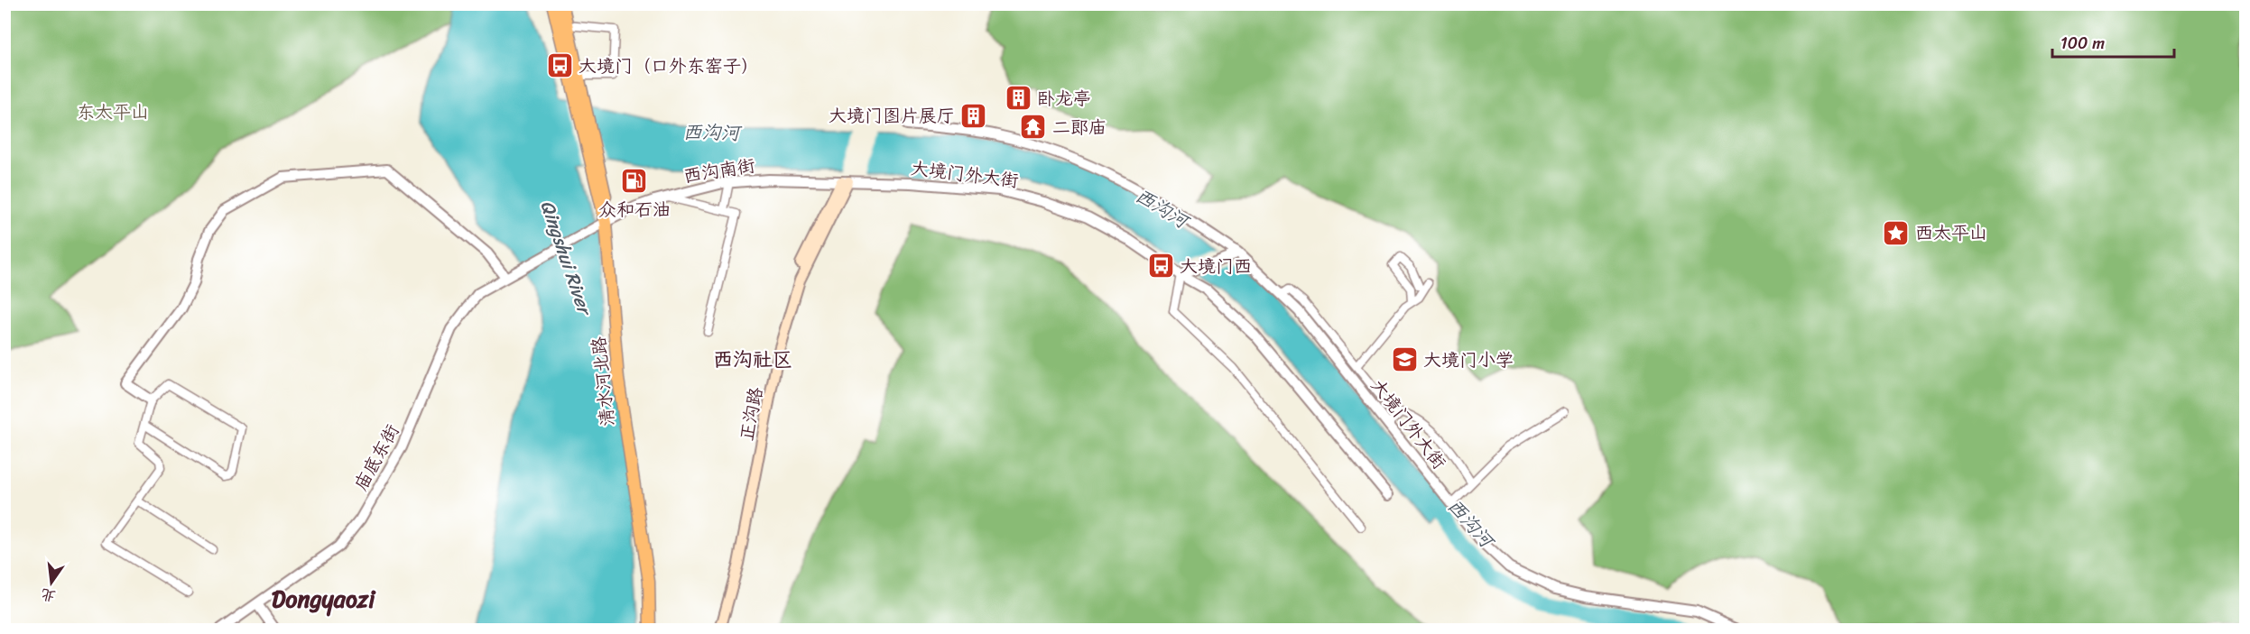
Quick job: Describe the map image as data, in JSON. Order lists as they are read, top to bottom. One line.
{"streets":{"main road":["清水河北路","正沟路"],"street":["西沟南街","大境门外大街","庙底东街"]},"crossings":[["西沟南街","大境门外大街"],["西沟南街","清水河北路"],["西沟南街","正沟路"],["西沟南街","庙底东街"],["大境门外大街","正沟路"]],"districts":["西沟社区","Dongyaozi"],"water":["西沟河","Qingshui River"],"parks":["东太平山"],"places":{"bus stop":["大境门（口外东窑子）","大境门西"],"building":["卧龙亭","大境门图片展厅"],"temple":["二郎庙"],"fuel station":["众和石油"],"place":["西太平山"],"school or university":["大境门小学"]},"scale_bar":"100 m","north":"bottom"}
